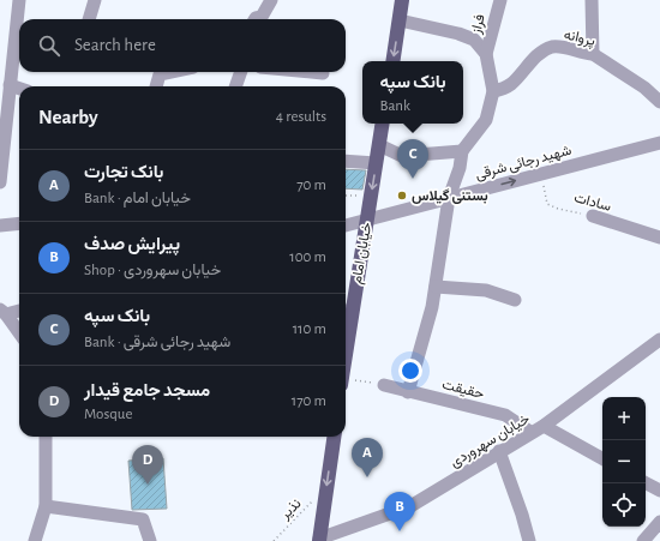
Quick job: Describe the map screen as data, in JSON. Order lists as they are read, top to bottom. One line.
{"streets":{"main road":["خیابان امام"],"street":["فراز","پروانه","شهید رجائی شرقی","سادات","حقیقت","خیابان سهروردی"],"path":["نذیر"]},"crossings":[["شهید رجائی شرقی","سادات"],["شهید رجائی شرقی","خیابان امام"],["حقیقت","خیابان سهروردی"]],"places":["بستنی گیلاس"],"page":{"search":"Search here","popup":["بانک سپه","Bank"],"heading":["Nearby","4 results"],"pins":["C","A","D","B"],"list":[{"mark":"A","name":"بانک تجارت","note":"Bank · خیابان امام","value":"70 m"},{"mark":"B","name":"پیرایش صدف","note":"Shop · خیابان سهروردی","value":"100 m"},{"mark":"C","name":"بانک سپه","note":"Bank · شهید رجائی شرقی","value":"110 m"},{"mark":"D","name":"مسجد جامع قیدار","note":"Mosque","value":"170 m"}],"map_buttons":["+","−"]}}
